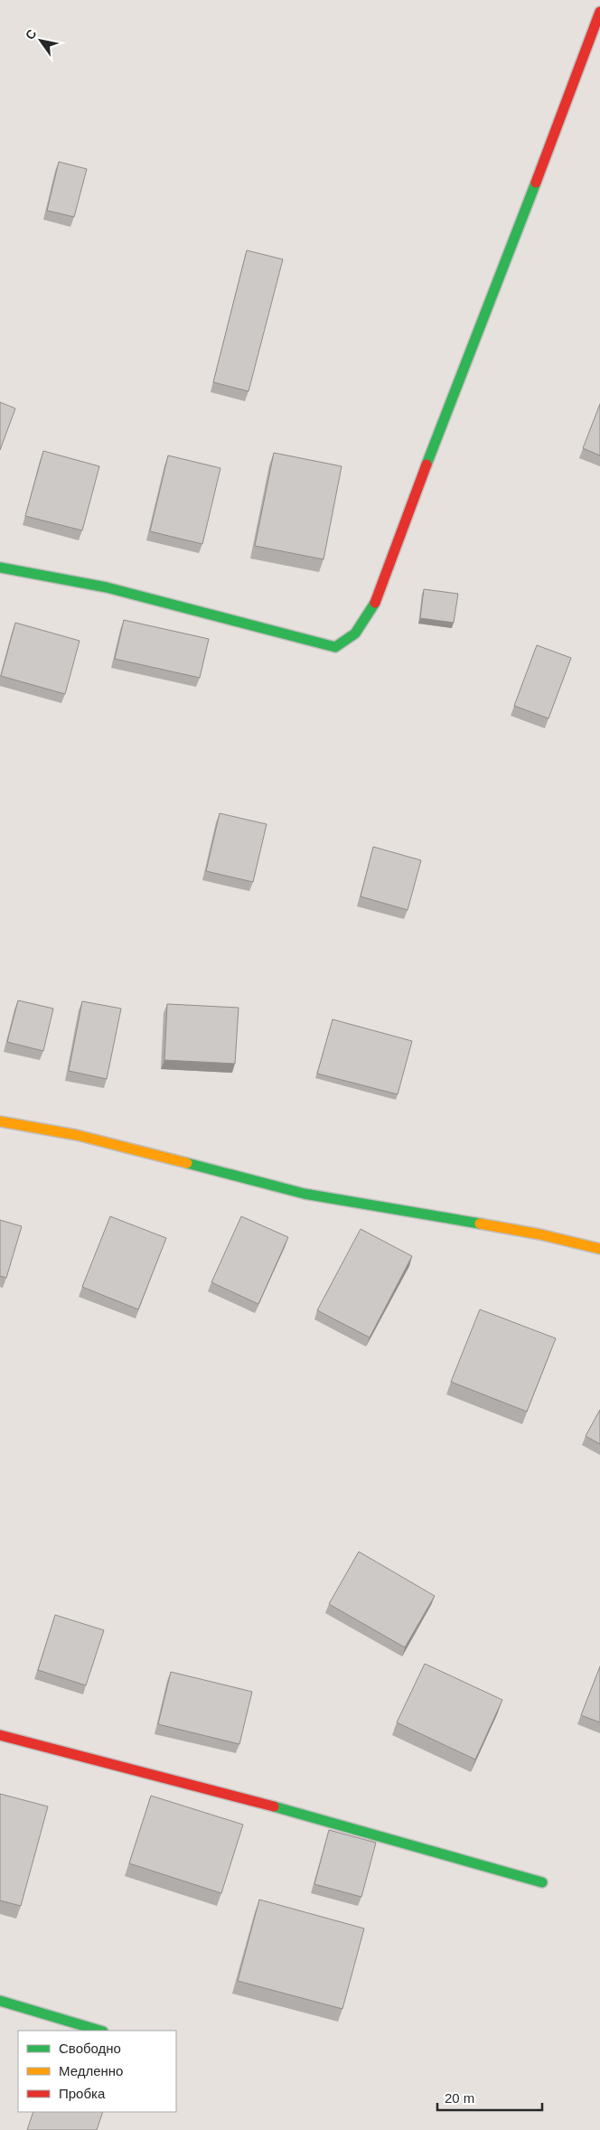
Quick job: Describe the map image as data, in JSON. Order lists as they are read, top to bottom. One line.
{"legend":["Свободно","Медленно","Пробка"],"scale_bar":"20 m","north":"top left"}
